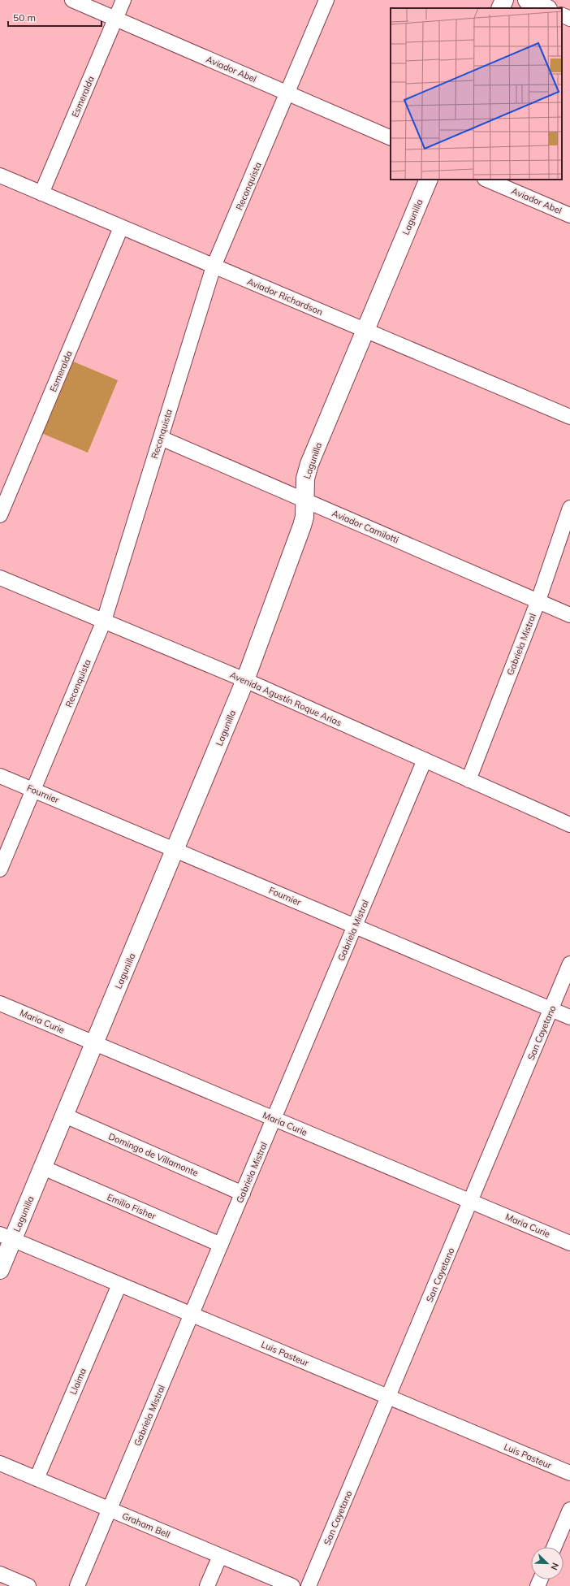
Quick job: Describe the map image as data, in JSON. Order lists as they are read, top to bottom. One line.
{"streets":{"main road":["Lagunilla"],"street":["Aviador Abel","Esmeralda","Reconquista","Aviador Richardson","Aviador Camilotti","Gabriela Mistral","Avenida Agustín Roque Arias","Fournier","Maria Curie","San Cayetano","Domingo de Villamonte","Emilio Fisher","Luis Pasteur","Llaima","Graham Bell"]},"crossings":[["Aviador Abel","Esmeralda"],["Aviador Abel","Reconquista"],["Esmeralda","Aviador Richardson"],["Reconquista","Aviador Richardson"],["Reconquista","Aviador Camilotti"],["Reconquista","Avenida Agustín Roque Arias"],["Reconquista","Fournier"],["Lagunilla","Aviador Richardson"],["Lagunilla","Aviador Camilotti"],["Lagunilla","Avenida Agustín Roque Arias"],["Lagunilla","Fournier"],["Lagunilla","Maria Curie"],["Lagunilla","Domingo de Villamonte"],["Lagunilla","Emilio Fisher"],["Lagunilla","Luis Pasteur"],["Aviador Camilotti","Gabriela Mistral"],["Gabriela Mistral","Avenida Agustín Roque Arias"],["Gabriela Mistral","Fournier"],["Gabriela Mistral","Maria Curie"],["Gabriela Mistral","Domingo de Villamonte"],["Gabriela Mistral","Emilio Fisher"],["Gabriela Mistral","Luis Pasteur"],["Gabriela Mistral","Graham Bell"],["Fournier","San Cayetano"],["Maria Curie","San Cayetano"],["San Cayetano","Luis Pasteur"],["Luis Pasteur","Llaima"],["Llaima","Graham Bell"]],"scale_bar":"50 m","north":"bottom right"}
